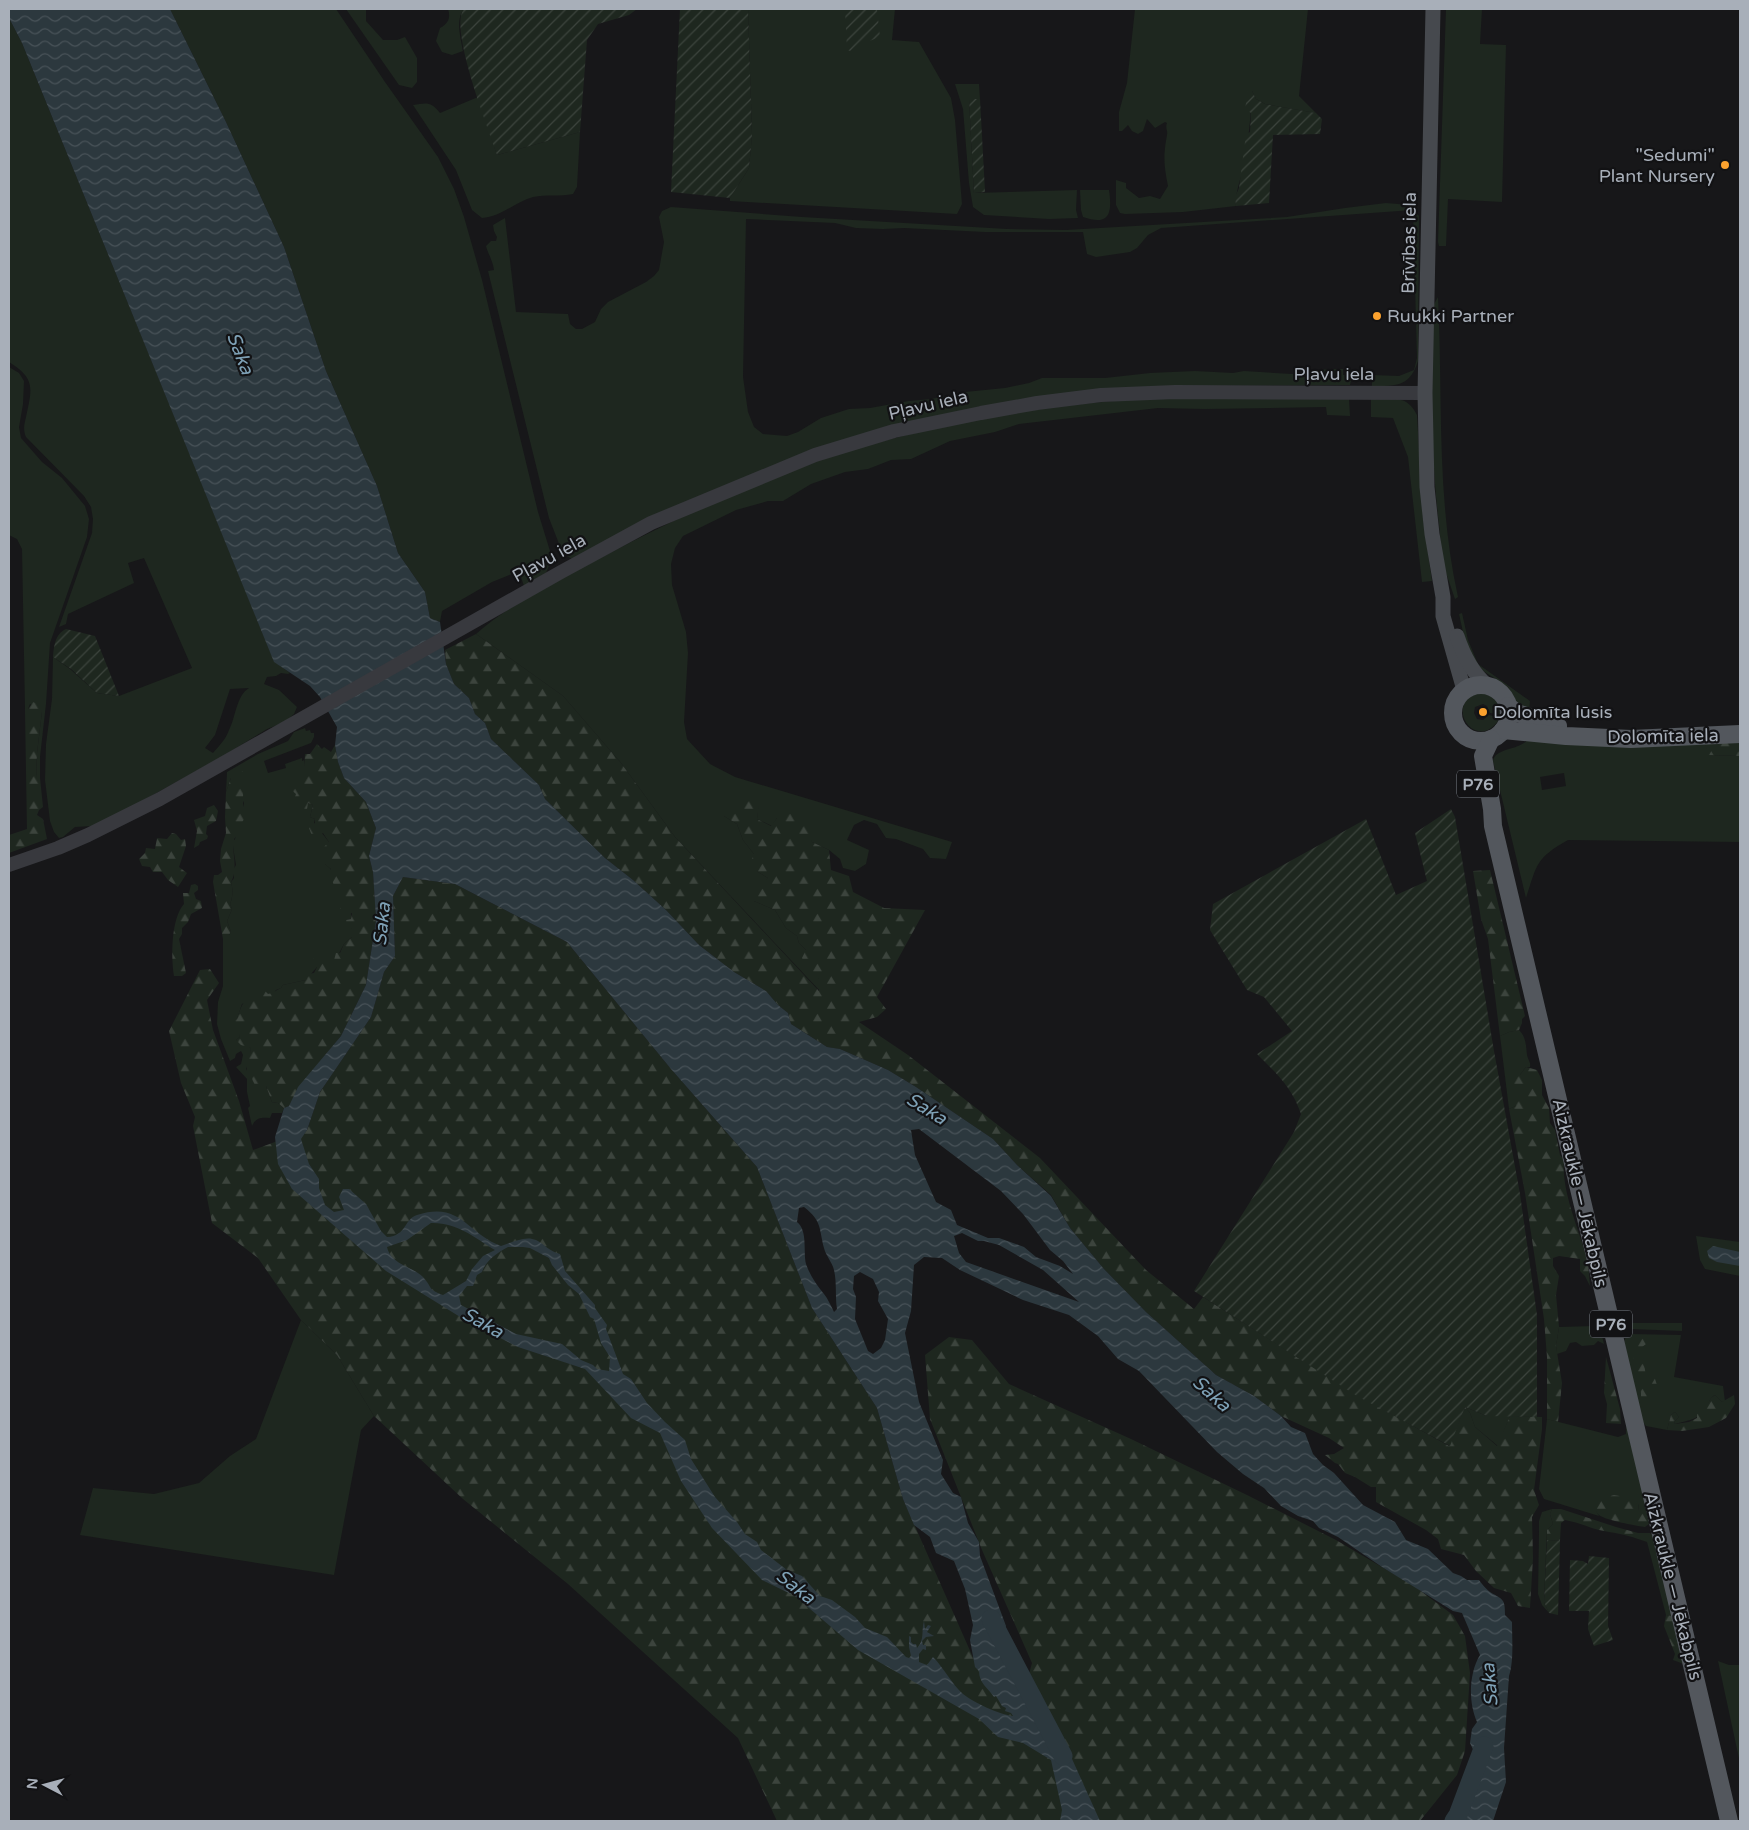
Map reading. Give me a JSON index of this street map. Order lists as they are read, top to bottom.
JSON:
{
  "streets": {
    "main road": [
      "Brīvības iela",
      "Dolomīta iela",
      "P76",
      "Aizkraukle — Jēkabpils"
    ],
    "street": ["Pļavu iela"]
  },
  "crossings": [
    ["Brīvības iela", "Pļavu iela"],
    ["Brīvības iela", "Dolomīta iela"],
    ["Brīvības iela", "P76"],
    ["Brīvības iela", "Aizkraukle — Jēkabpils"],
    ["Dolomīta iela", "P76"],
    ["Dolomīta iela", "Aizkraukle — Jēkabpils"],
    ["P76", "Aizkraukle — Jēkabpils"]
  ],
  "water": ["Saka"],
  "places": ["\"Sedumi\" Plant Nursery", "Ruukki Partner", "Dolomīta lūsis"],
  "north": "left"
}
